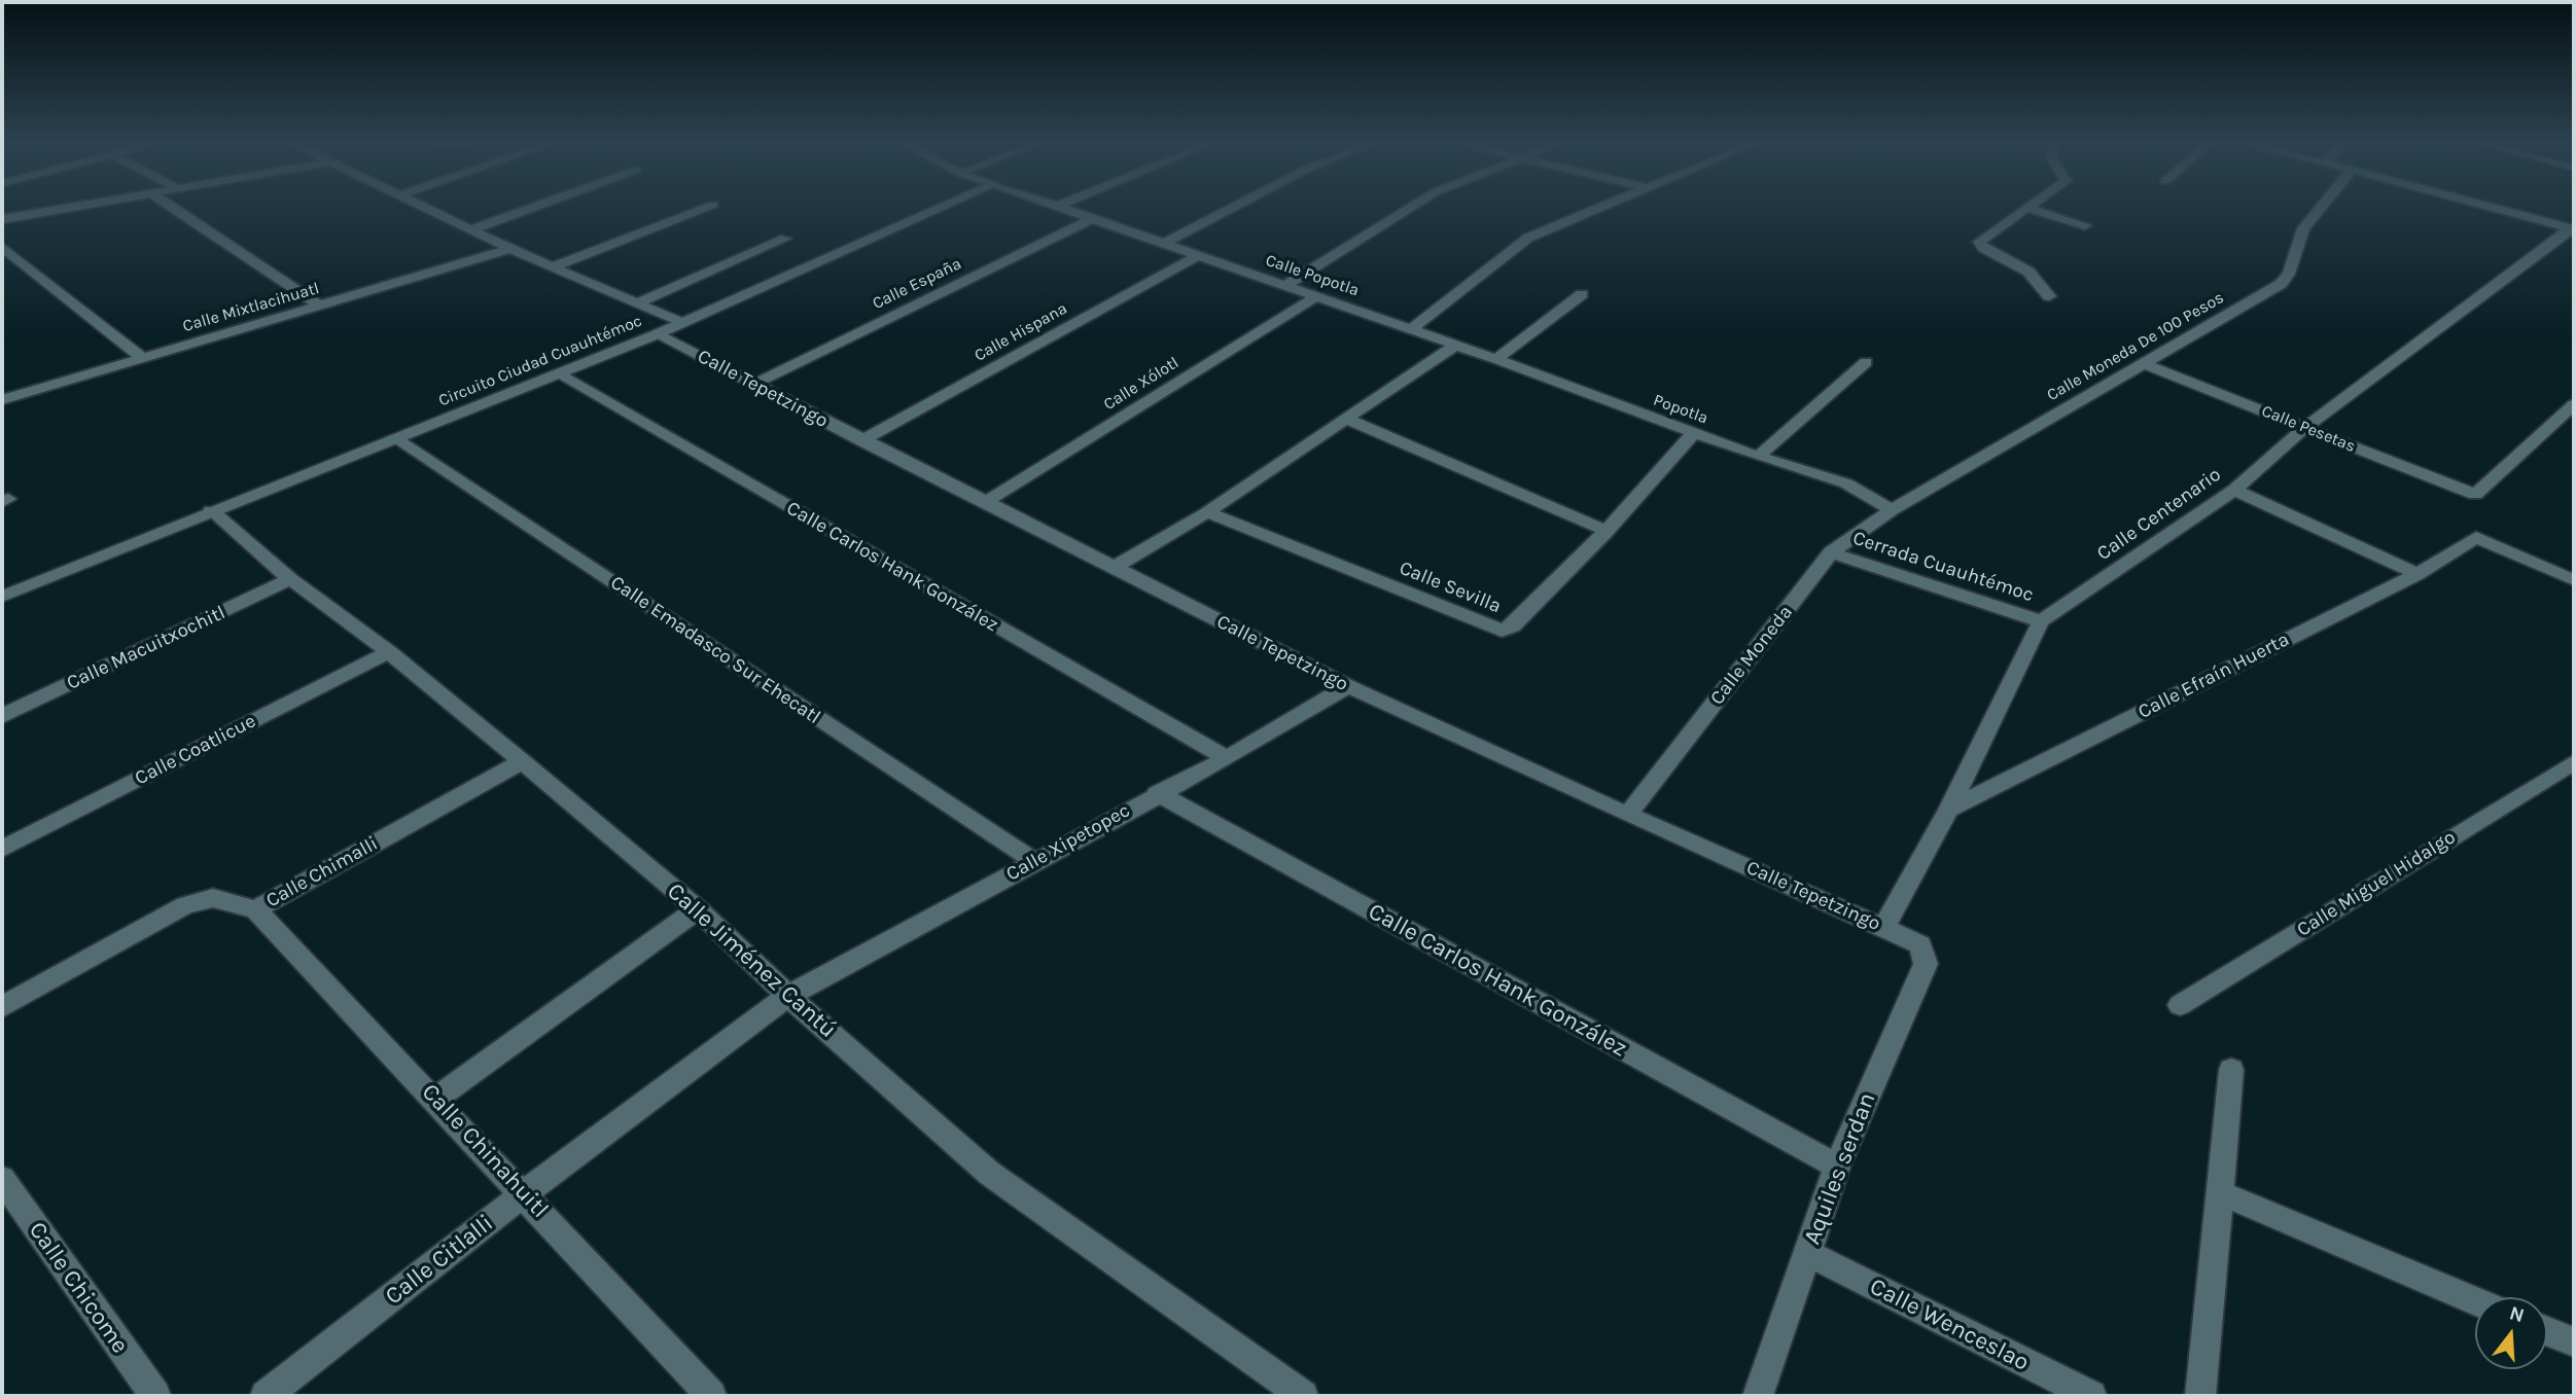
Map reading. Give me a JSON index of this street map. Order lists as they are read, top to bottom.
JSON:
{
  "streets": {
    "street": [
      "Calle Popotla",
      "Calle España",
      "Calle Mixtlacihuatl",
      "Calle Hispana",
      "Calle Moneda De 100 Pesos",
      "Circuito Ciudad Cuauhtémoc",
      "Calle Xólotl",
      "Calle Tepetzingo",
      "Popotla",
      "Calle Pesetas",
      "Calle Centenario",
      "Calle Carlos Hank González",
      "Cerrada Cuauhtémoc",
      "Calle Sevilla",
      "Calle Macuitxochitl",
      "Calle Emadasco Sur Ehecatl",
      "Calle Moneda",
      "Calle Efraín Huerta",
      "Calle Coatlicue",
      "Calle Xipetopec",
      "Calle Chimalli",
      "Calle Miguel Hidalgo",
      "Calle Jiménez Cantú",
      "Calle Chinahuitl",
      "Aquiles serdan",
      "Calle Citlalli",
      "Calle Chicome",
      "Calle Wenceslao"
    ]
  },
  "crossings": [
    ["Calle Popotla", "Calle España"],
    ["Calle Popotla", "Calle Hispana"],
    ["Calle Popotla", "Calle Xólotl"],
    ["Calle Popotla", "Popotla"],
    ["Calle España", "Calle Tepetzingo"],
    ["Calle Hispana", "Calle Tepetzingo"],
    ["Calle Moneda De 100 Pesos", "Popotla"],
    ["Calle Moneda De 100 Pesos", "Calle Pesetas"],
    ["Calle Moneda De 100 Pesos", "Calle Moneda"],
    ["Circuito Ciudad Cuauhtémoc", "Calle Tepetzingo"],
    ["Circuito Ciudad Cuauhtémoc", "Calle Carlos Hank González"],
    ["Circuito Ciudad Cuauhtémoc", "Calle Emadasco Sur Ehecatl"],
    ["Circuito Ciudad Cuauhtémoc", "Calle Jiménez Cantú"],
    ["Calle Xólotl", "Calle Tepetzingo"],
    ["Calle Tepetzingo", "Calle Centenario"],
    ["Calle Tepetzingo", "Calle Moneda"],
    ["Calle Tepetzingo", "Calle Xipetopec"],
    ["Calle Tepetzingo", "Aquiles serdan"],
    ["Popotla", "Calle Sevilla"],
    ["Popotla", "Calle Moneda"],
    ["Calle Pesetas", "Calle Centenario"],
    ["Calle Centenario", "Cerrada Cuauhtémoc"],
    ["Calle Centenario", "Calle Efraín Huerta"],
    ["Calle Carlos Hank González", "Calle Xipetopec"],
    ["Calle Carlos Hank González", "Aquiles serdan"],
    ["Cerrada Cuauhtémoc", "Calle Moneda"],
    ["Calle Macuitxochitl", "Calle Jiménez Cantú"],
    ["Calle Emadasco Sur Ehecatl", "Calle Xipetopec"],
    ["Calle Coatlicue", "Calle Jiménez Cantú"],
    ["Calle Xipetopec", "Calle Jiménez Cantú"],
    ["Calle Xipetopec", "Calle Citlalli"],
    ["Calle Chimalli", "Calle Jiménez Cantú"],
    ["Calle Chimalli", "Calle Chinahuitl"],
    ["Calle Jiménez Cantú", "Calle Citlalli"],
    ["Calle Chinahuitl", "Calle Citlalli"],
    ["Aquiles serdan", "Calle Wenceslao"]
  ],
  "north": "top"
}
